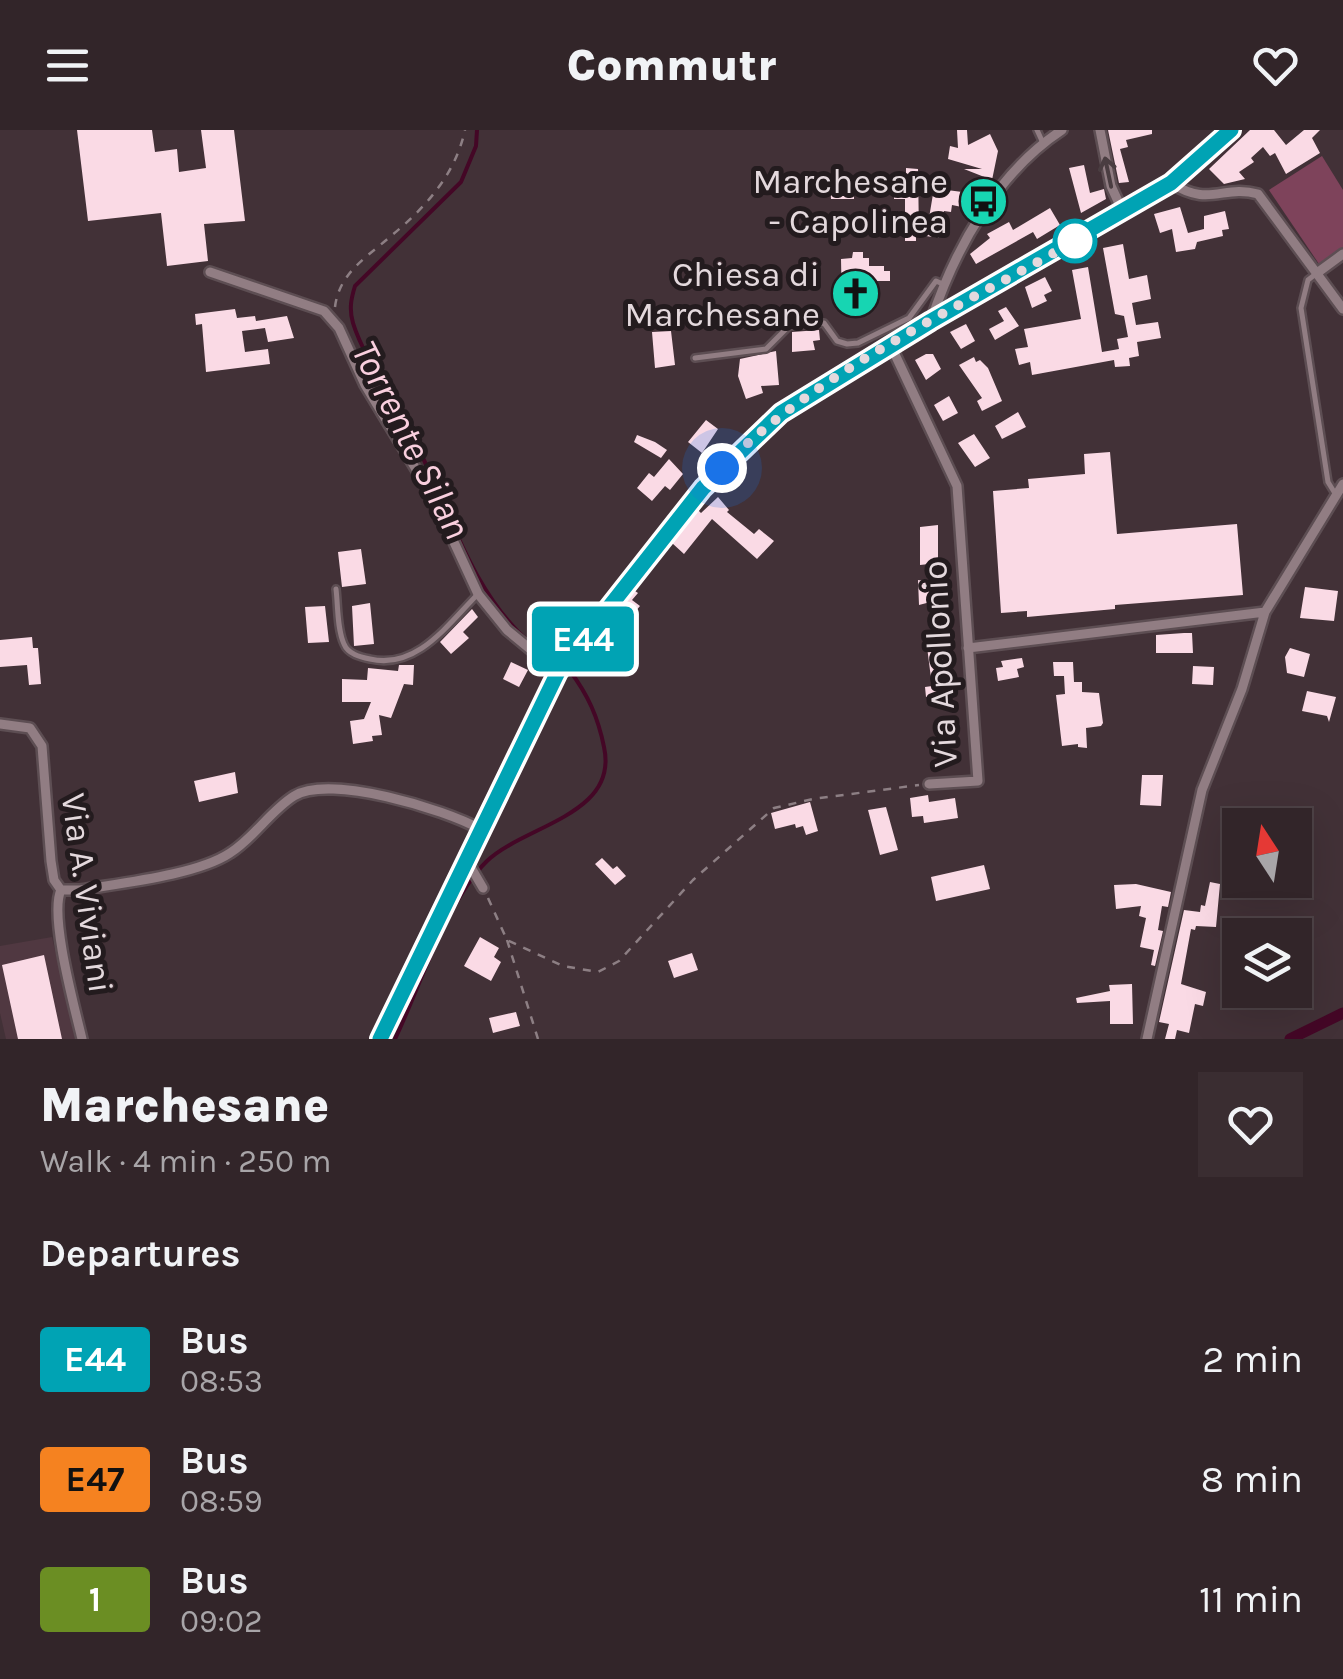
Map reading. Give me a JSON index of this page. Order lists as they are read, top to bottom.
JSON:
{
  "streets": {
    "street": ["Via Apollonio", "Via A. Viviani"]
  },
  "water": ["Torrente Silan"],
  "places": {
    "bus stop": ["Marchesane - Capolinea"],
    "church": ["Chiesa di Marchesane"]
  },
  "lines": ["bus line E44"],
  "north": "top",
  "page": {
    "header": "Commutr",
    "on_map": "E44",
    "heading": [
      ["Marchesane", "Walk · 4 min · 250 m"],
      "Departures"
    ],
    "list": [
      {
        "mark": "E44",
        "name": "Bus",
        "note": "08:53",
        "value": "2 min"
      },
      {
        "mark": "E47",
        "name": "Bus",
        "note": "08:59",
        "value": "8 min"
      },
      {
        "mark": "1",
        "name": "Bus",
        "note": "09:02",
        "value": "11 min"
      }
    ]
  }
}
